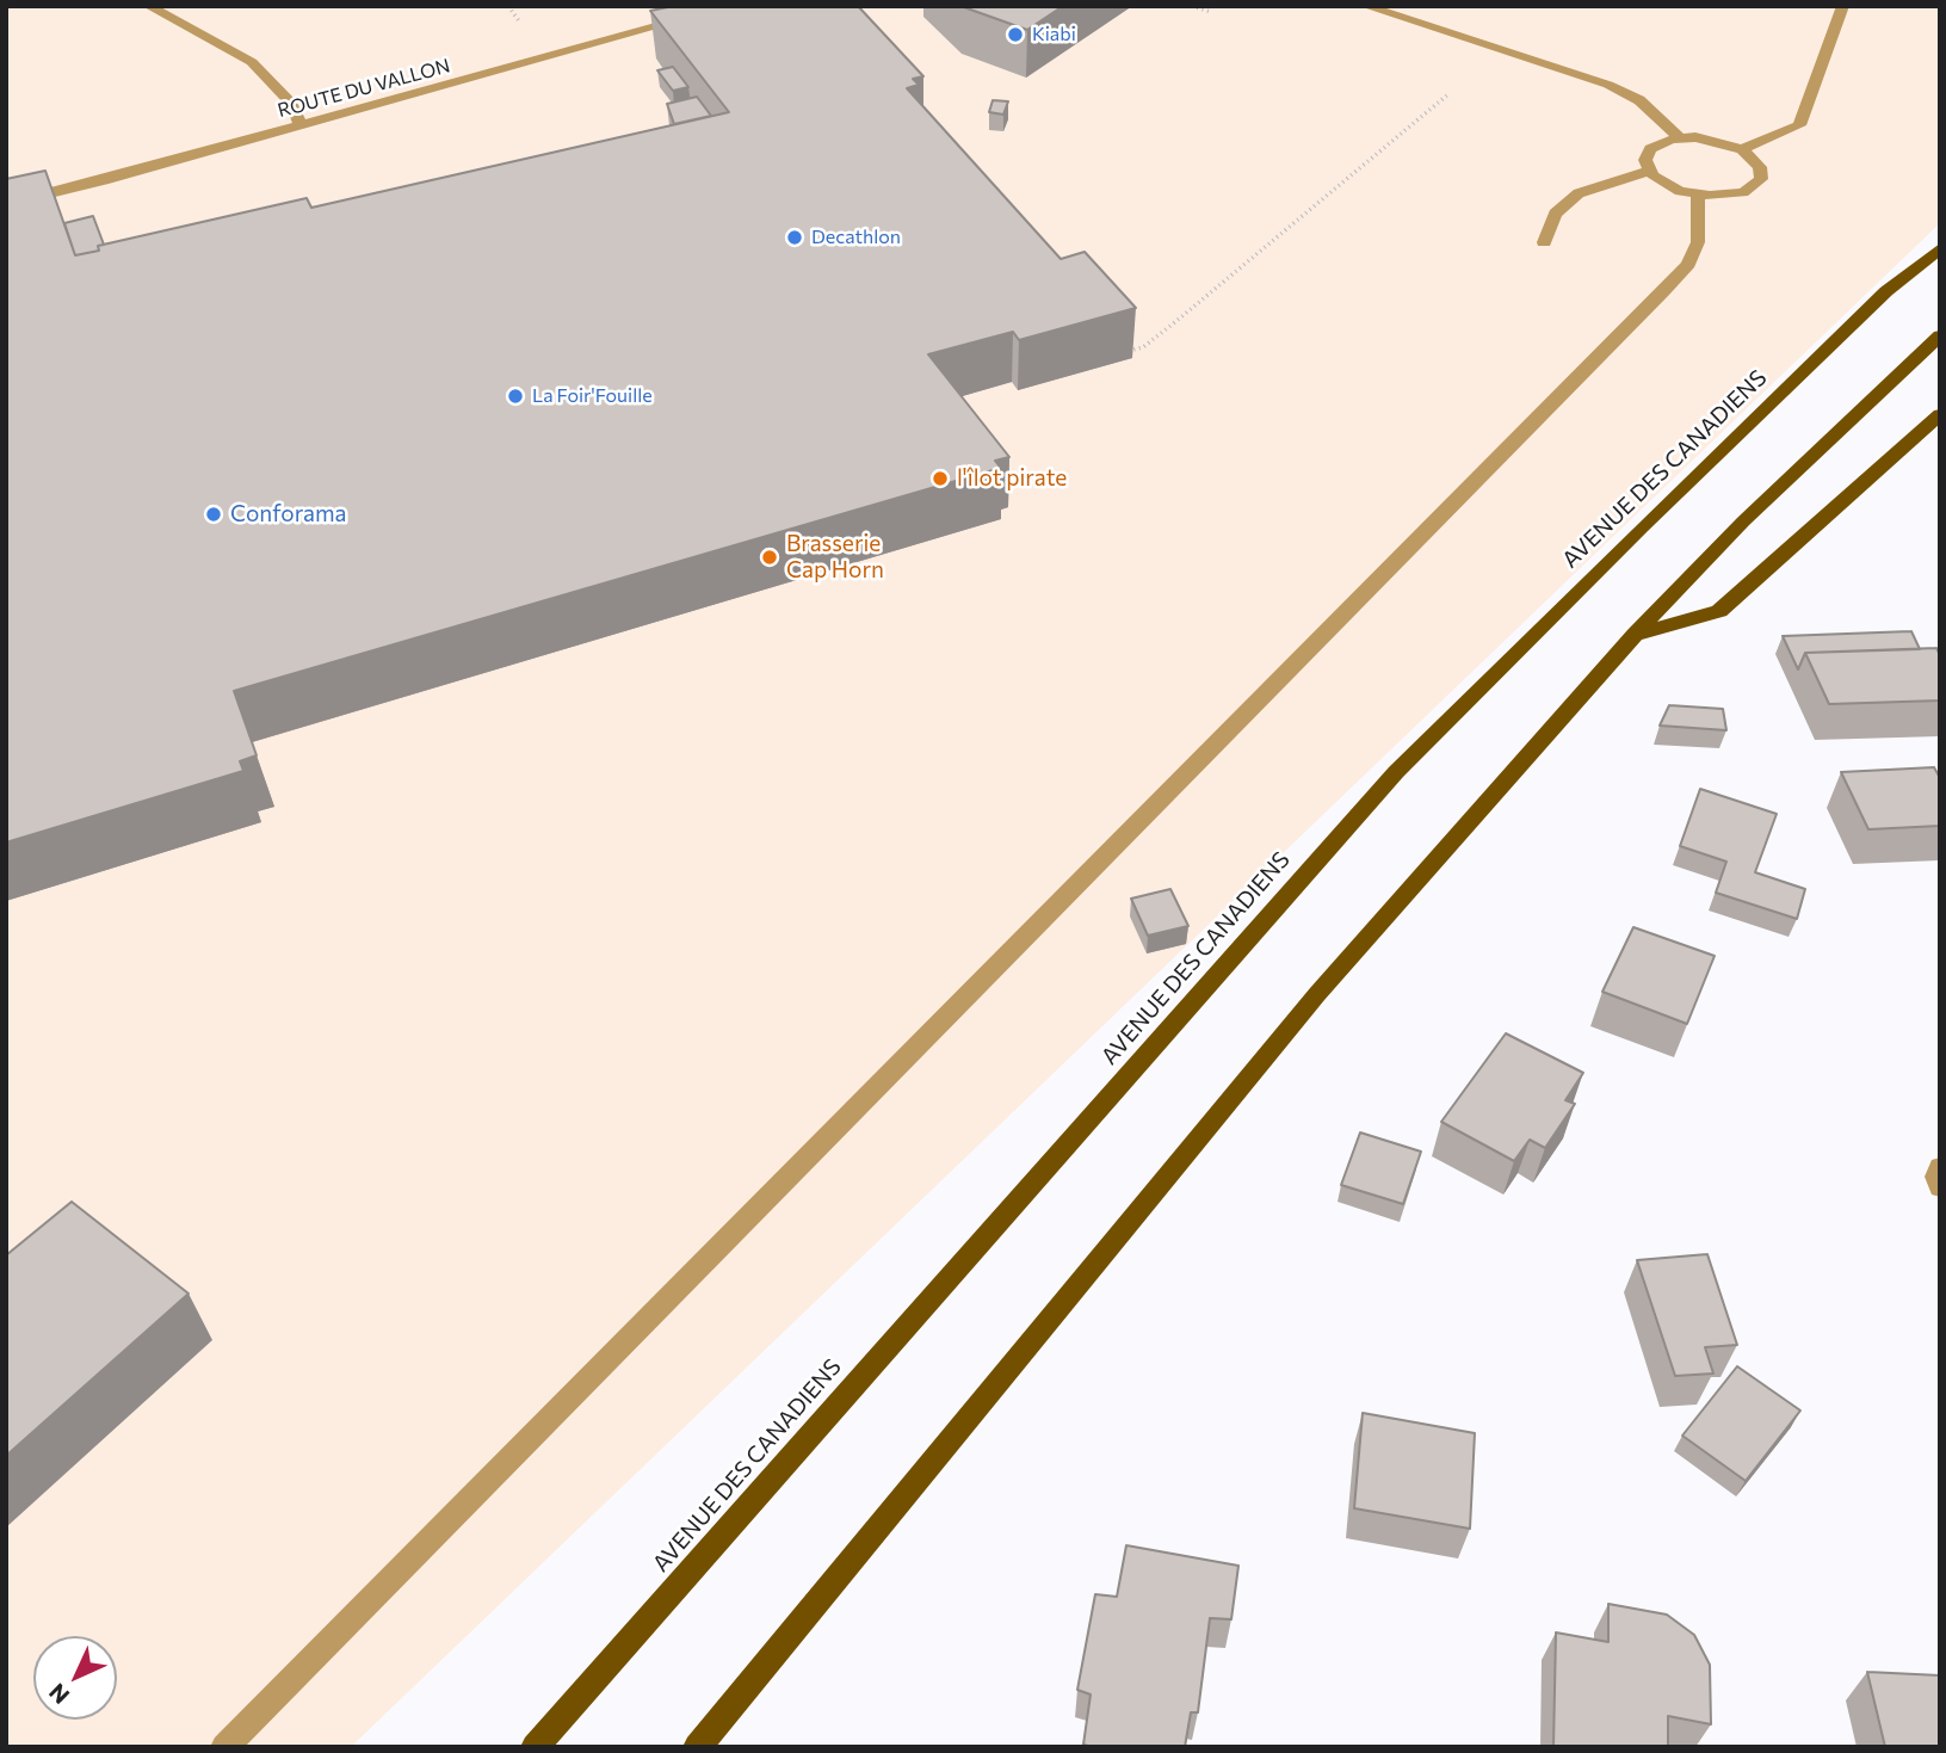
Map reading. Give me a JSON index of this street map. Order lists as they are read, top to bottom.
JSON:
{
  "streets": {
    "main road": ["AVENUE DES CANADIENS"],
    "street": ["ROUTE DU VALLON"]
  },
  "places": [
    "Kiabi",
    "Decathlon",
    "La Foir'Fouille",
    "l'îlot pirate",
    "Conforama",
    "Brasserie Cap Horn"
  ],
  "north": "bottom left"
}
